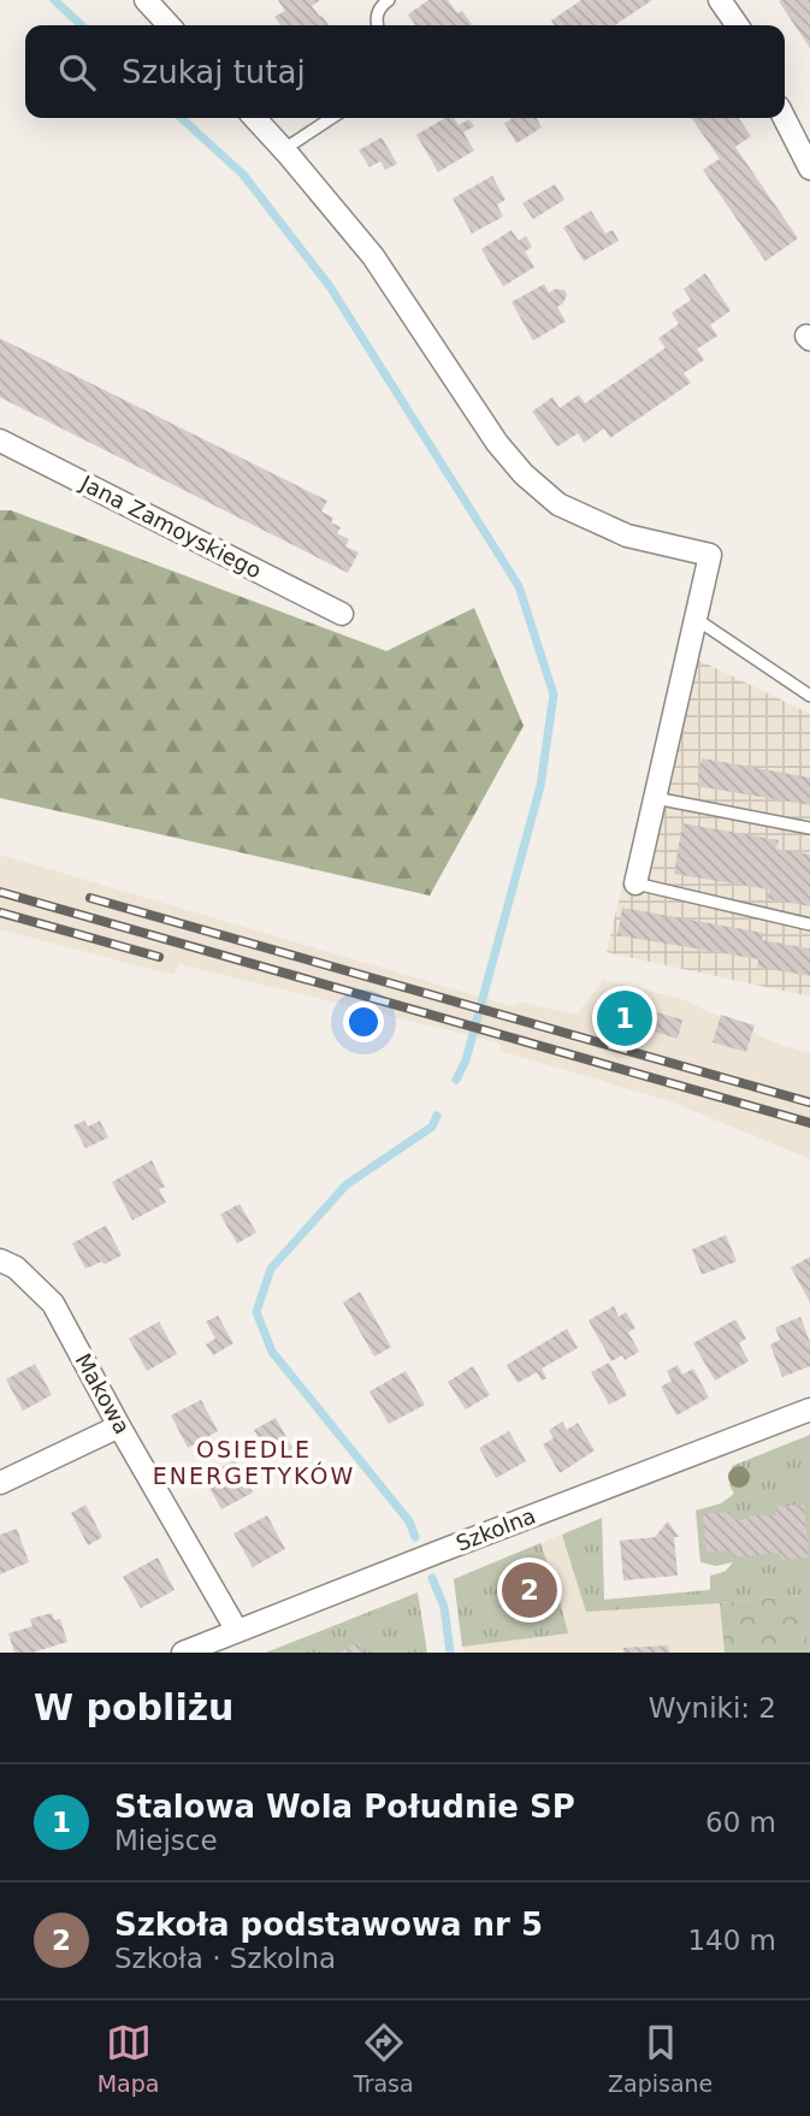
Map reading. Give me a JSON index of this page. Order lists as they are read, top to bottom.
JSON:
{
  "streets": {
    "street": ["Jana Zamoyskiego", "Makowa", "Szkolna"]
  },
  "crossings": [
    ["Makowa", "Szkolna"]
  ],
  "districts": ["OSIEDLE ENERGETYKÓW"],
  "page": {
    "search": "Szukaj tutaj",
    "pins": ["1", "2"],
    "heading": ["W pobliżu", "Wyniki: 2"],
    "list": [
      {
        "mark": "1",
        "name": "Stalowa Wola Południe SP",
        "note": "Miejsce",
        "value": "60 m"
      },
      {
        "mark": "2",
        "name": "Szkoła podstawowa nr 5",
        "note": "Szkoła · Szkolna",
        "value": "140 m"
      }
    ],
    "nav": ["Mapa", "Trasa", "Zapisane"]
  }
}
